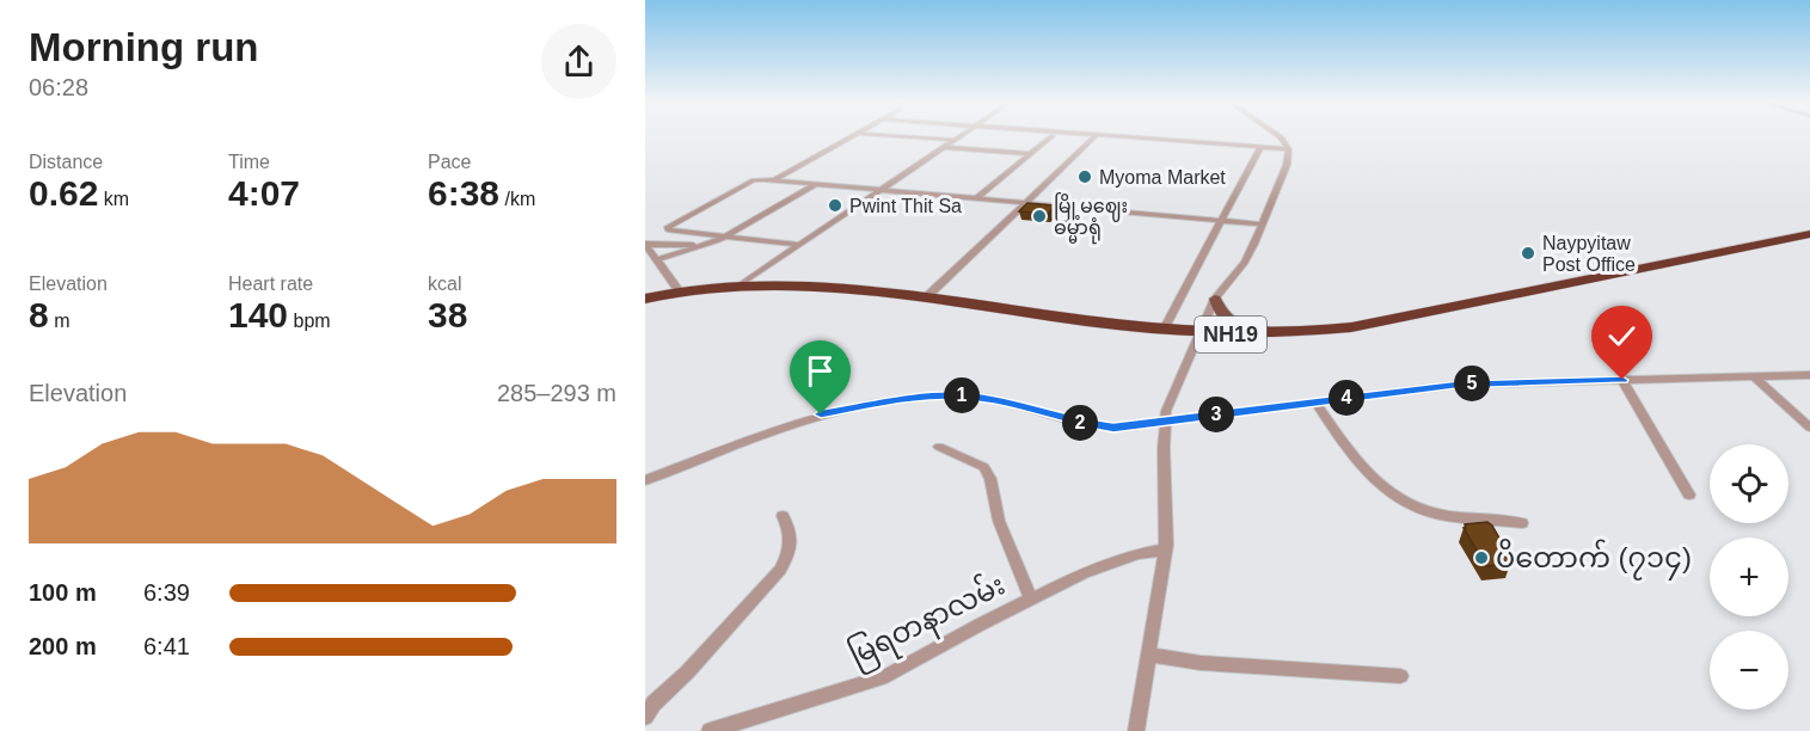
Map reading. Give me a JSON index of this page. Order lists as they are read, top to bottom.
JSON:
{
  "streets": {
    "highway": ["NH19"],
    "street": ["မြရတနာလမ်း"]
  },
  "places": [
    "Myoma Market",
    "Pwint Thit Sa",
    "မြို့မဈေး ဓမ္မာရုံ",
    "Naypyitaw Post Office",
    "ပိတောက် (၇၁၄)"
  ],
  "page": {
    "heading": ["Morning run", "06:28"],
    "stats": [
      ["Distance", "0.62 km"],
      ["Time", "4:07"],
      ["Pace", "6:38 /km"],
      ["Elevation", "8 m"],
      ["Heart rate", "140 bpm"],
      ["kcal", "38"]
    ],
    "chart": ["Elevation", "285–293 m"],
    "pins": [
      "5",
      "1",
      "4",
      "3",
      "2"
    ],
    "map_buttons": ["+", "−"],
    "list": [
      {
        "name": "100 m",
        "note": "6:39"
      },
      {
        "name": "200 m",
        "note": "6:41"
      }
    ]
  }
}
